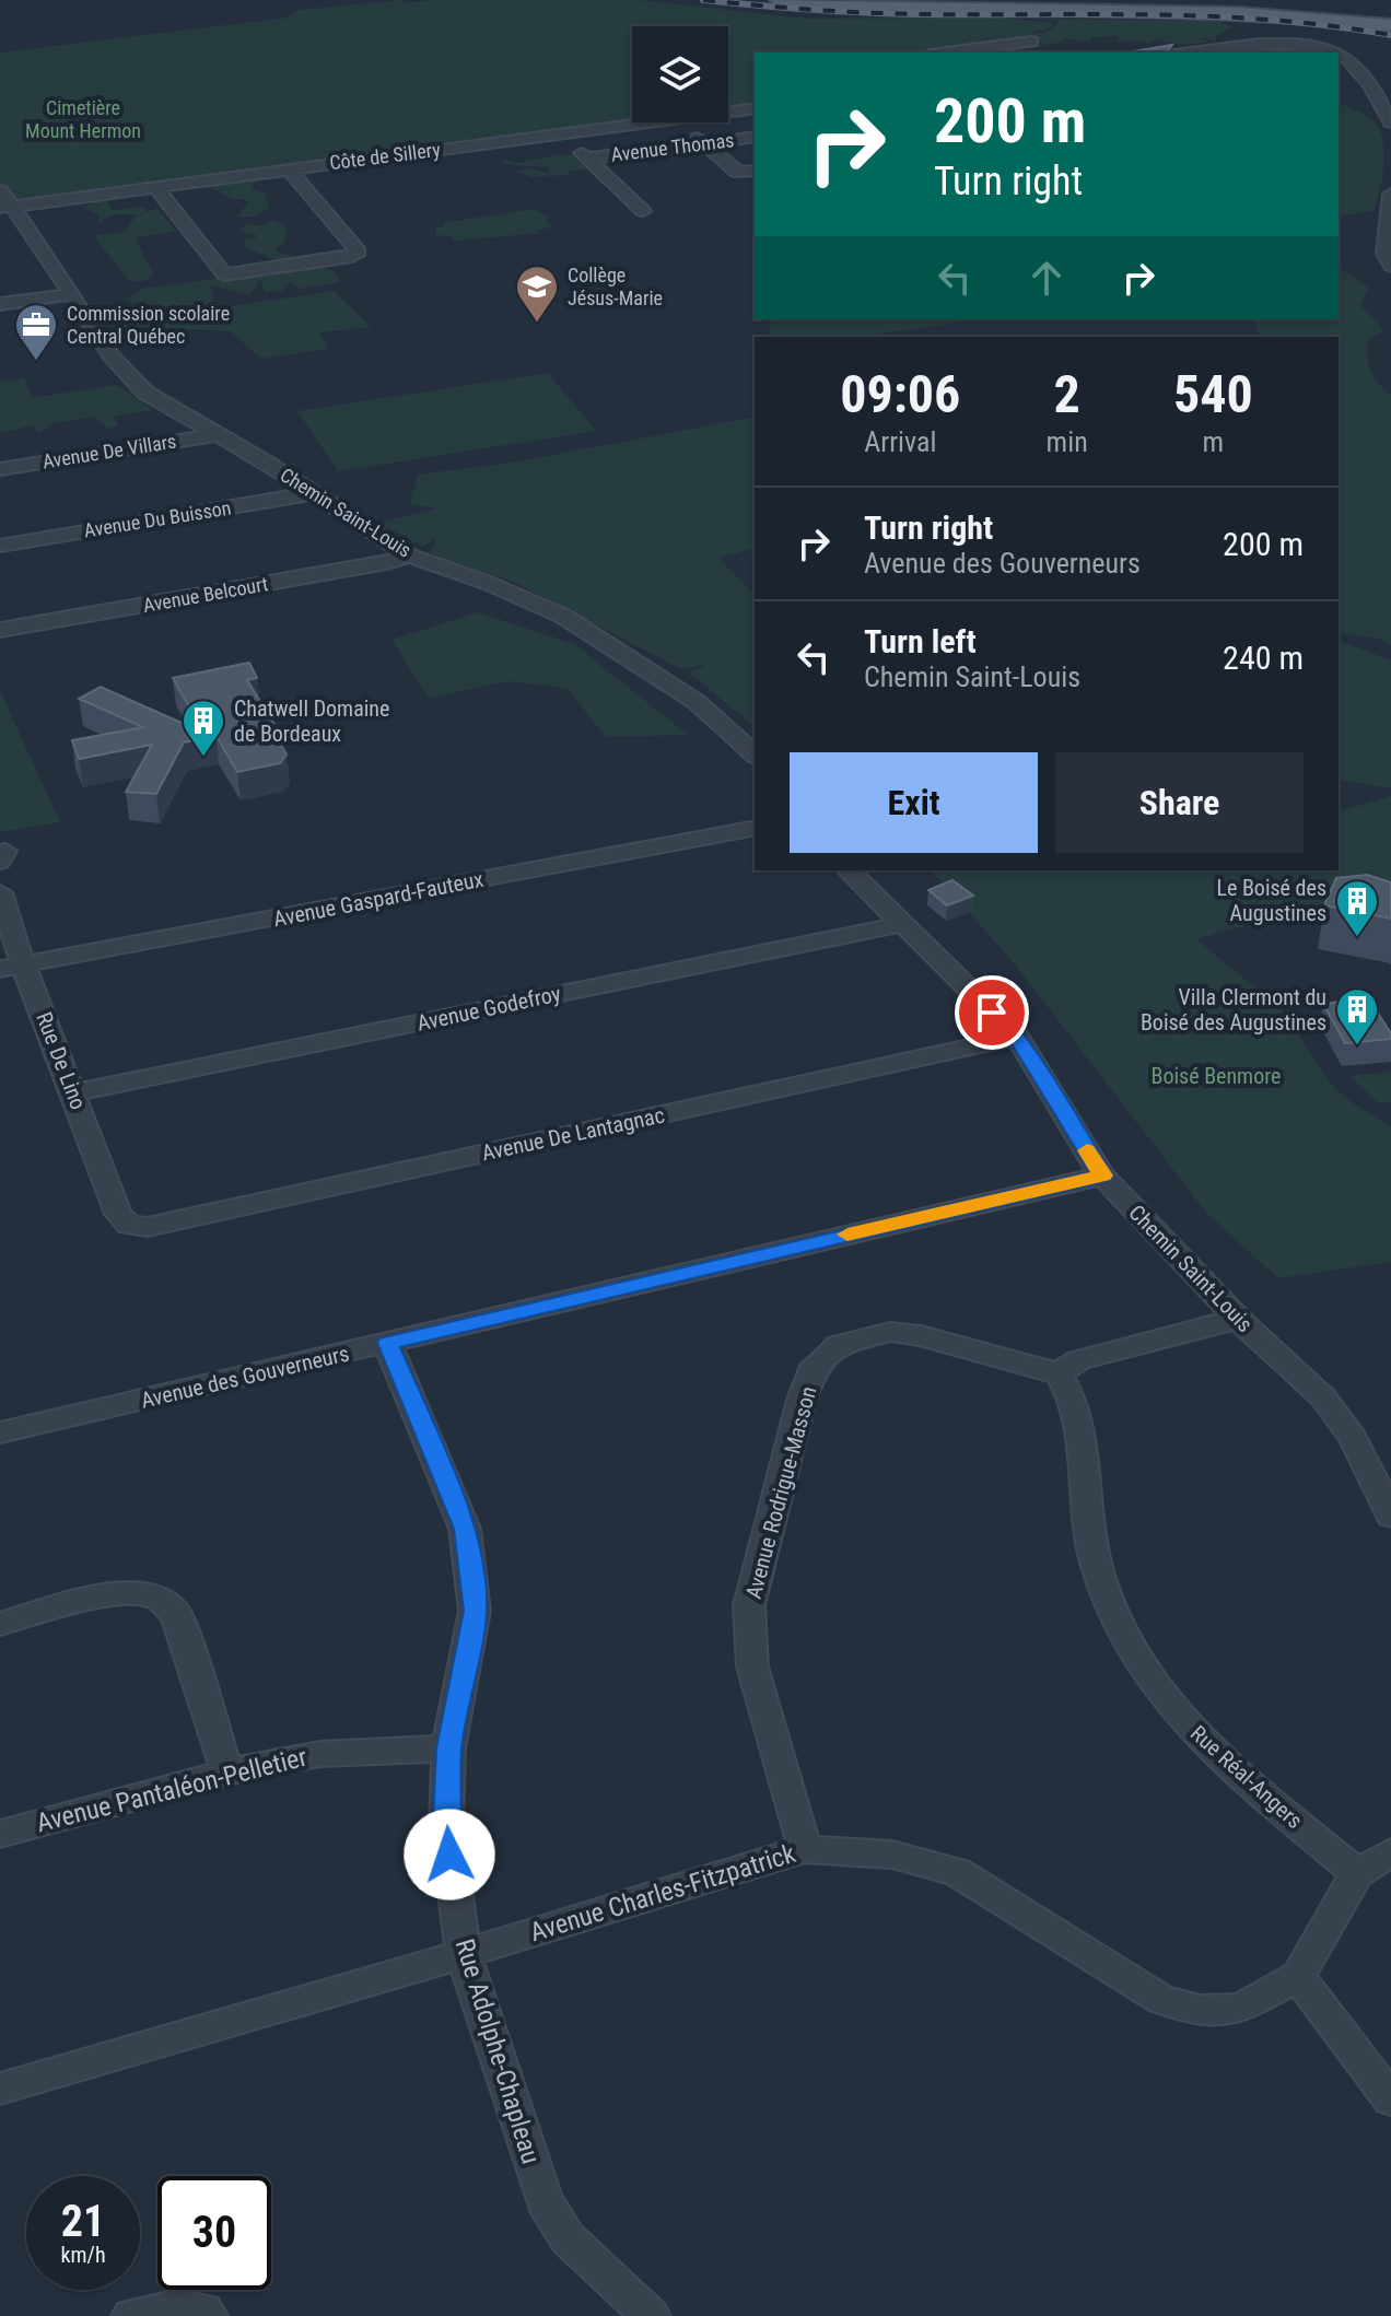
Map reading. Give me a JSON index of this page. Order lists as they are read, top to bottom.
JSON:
{
  "streets": {
    "street": [
      "Avenue Thomas",
      "Côte de Sillery",
      "Avenue De Villars",
      "Chemin Saint-Louis",
      "Avenue Du Buisson",
      "Avenue Belcourt",
      "Avenue Gaspard-Fauteux",
      "Avenue Godefroy",
      "Rue De Lino",
      "Avenue De Lantagnac",
      "Avenue des Gouverneurs",
      "Avenue Rodrigue-Masson",
      "Rue Réal-Angers",
      "Avenue Pantaléon-Pelletier",
      "Avenue Charles-Fitzpatrick",
      "Rue Adolphe-Chapleau"
    ]
  },
  "crossings": [
    ["Côte de Sillery", "Chemin Saint-Louis"],
    ["Avenue De Villars", "Chemin Saint-Louis"],
    ["Chemin Saint-Louis", "Avenue Du Buisson"],
    ["Chemin Saint-Louis", "Avenue Belcourt"],
    ["Chemin Saint-Louis", "Avenue Godefroy"],
    ["Chemin Saint-Louis", "Avenue De Lantagnac"],
    ["Chemin Saint-Louis", "Avenue des Gouverneurs"],
    ["Avenue Gaspard-Fauteux", "Rue De Lino"],
    ["Avenue Godefroy", "Rue De Lino"],
    ["Rue De Lino", "Avenue De Lantagnac"],
    ["Avenue des Gouverneurs", "Rue Adolphe-Chapleau"],
    ["Avenue Rodrigue-Masson", "Rue Réal-Angers"],
    ["Avenue Rodrigue-Masson", "Avenue Charles-Fitzpatrick"],
    ["Avenue Pantaléon-Pelletier", "Rue Adolphe-Chapleau"],
    ["Avenue Charles-Fitzpatrick", "Rue Adolphe-Chapleau"]
  ],
  "parks": ["Cimetière Mount Hermon", "Boisé Benmore"],
  "places": {
    "school or university": ["Collège Jésus-Marie"],
    "office": ["Commission scolaire Central Québec"],
    "building": ["Chatwell Domaine de Bordeaux", "Le Boisé des Augustines", "Villa Clermont du Boisé des Augustines"]
  },
  "page": {
    "turn": ["200 m", "Turn right"],
    "eta": [
      "09:06",
      "Arrival",
      "2",
      "min",
      "540",
      "m"
    ],
    "list": [
      {
        "name": "Turn right",
        "note": "Avenue des Gouverneurs",
        "value": "200 m"
      },
      {
        "name": "Turn left",
        "note": "Chemin Saint-Louis",
        "value": "240 m"
      }
    ],
    "buttons": ["Exit", "Share"],
    "speed": "21 km/h",
    "limit": "30"
  }
}
